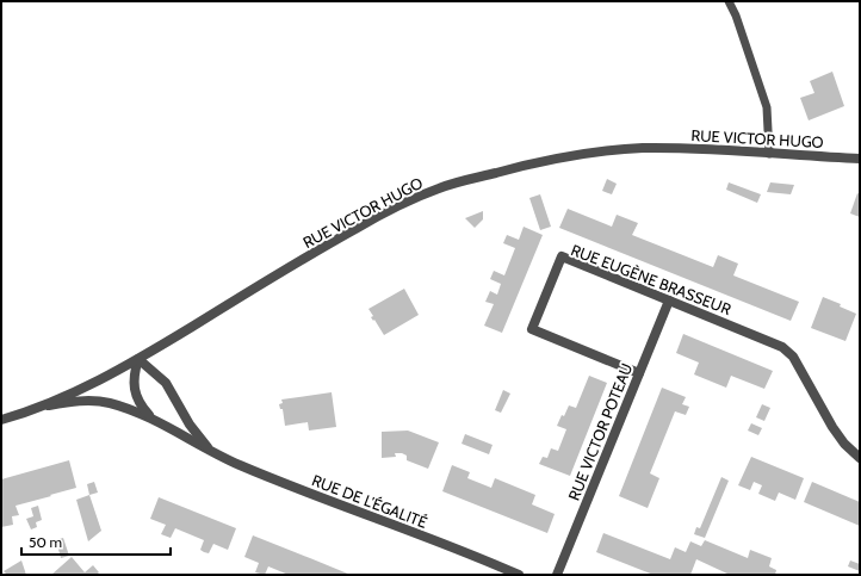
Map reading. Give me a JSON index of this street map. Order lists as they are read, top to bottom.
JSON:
{
  "streets": {
    "street": [
      "RUE VICTOR HUGO",
      "RUE EUGÈNE BRASSEUR",
      "RUE VICTOR POTEAU",
      "RUE DE L'ÉGALITÉ"
    ]
  },
  "crossings": [
    ["RUE VICTOR HUGO", "RUE DE L'ÉGALITÉ"],
    ["RUE EUGÈNE BRASSEUR", "RUE VICTOR POTEAU"]
  ],
  "scale_bar": "50 m"
}
